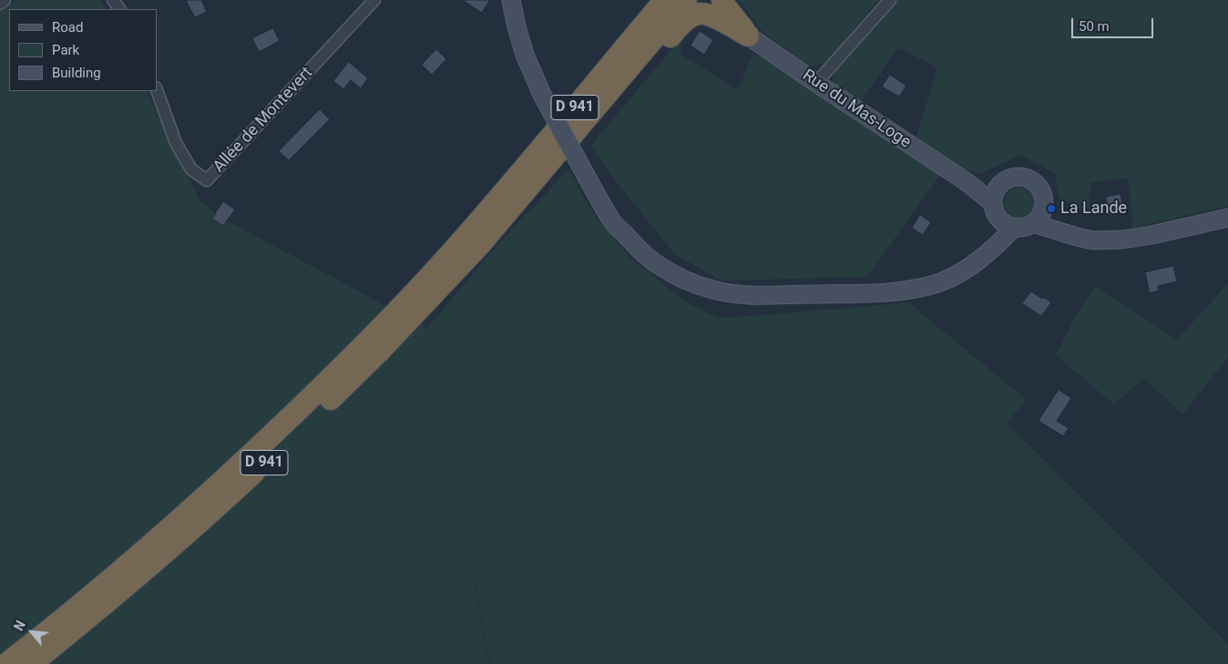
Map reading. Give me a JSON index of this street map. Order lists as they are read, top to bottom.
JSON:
{
  "streets": {
    "highway": ["D 941"],
    "main road": ["Rue du Mas-Loge"],
    "street": ["Allée de Montevert"]
  },
  "places": ["La Lande"],
  "legend": ["Road", "Park", "Building"],
  "scale_bar": "50 m",
  "north": "top left"
}
